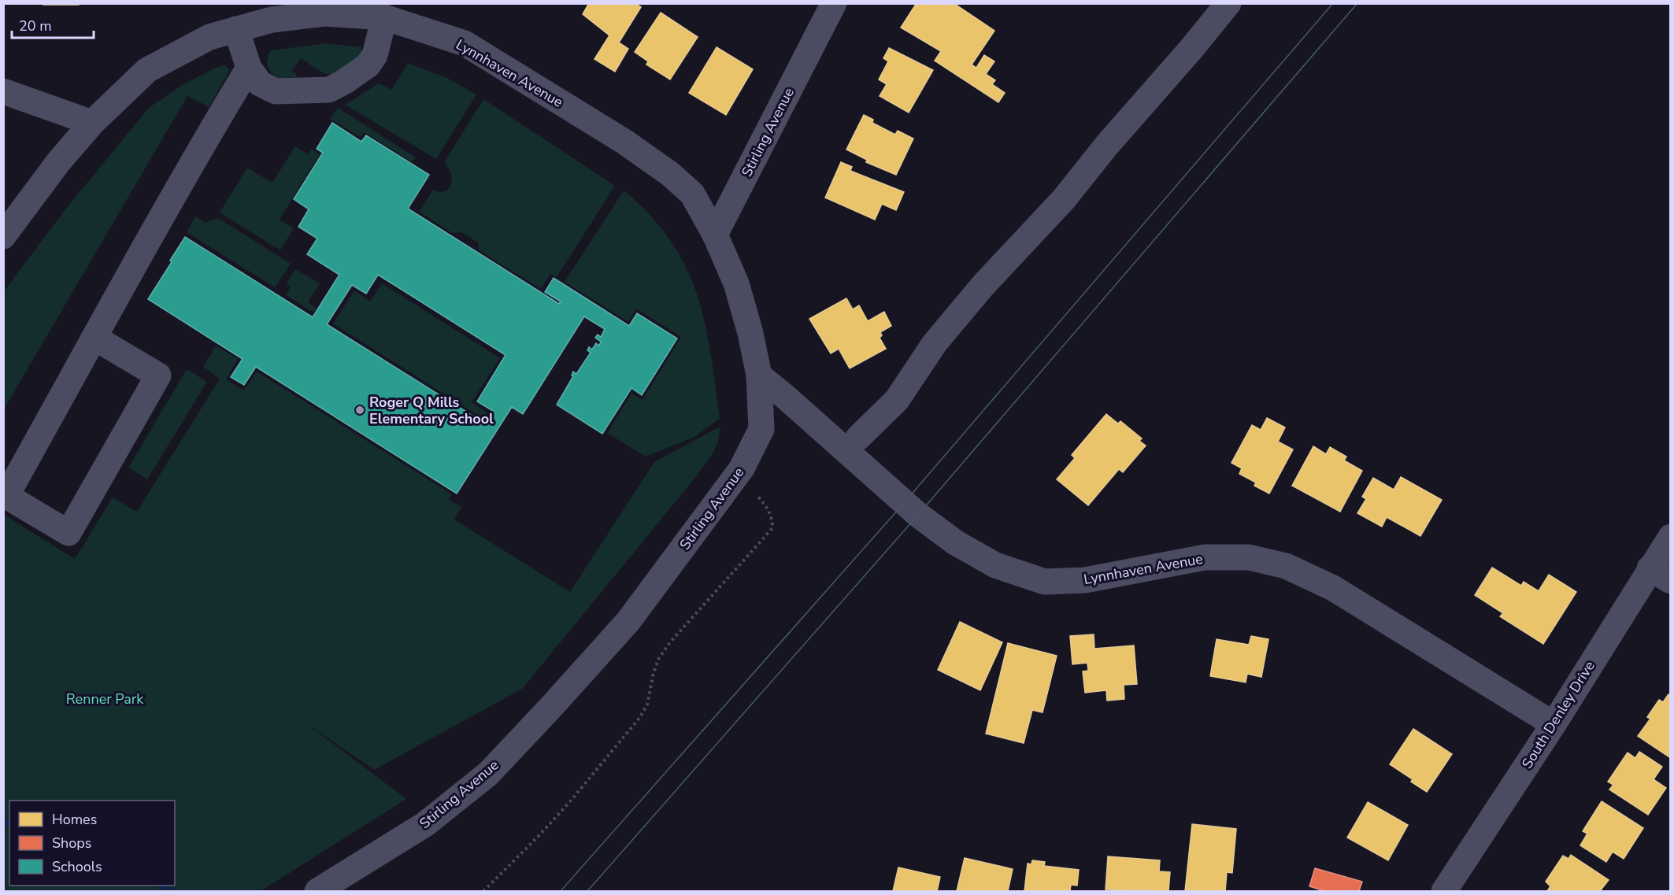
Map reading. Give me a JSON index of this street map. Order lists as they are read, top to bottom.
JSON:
{
  "streets": {
    "street": ["Lynnhaven Avenue", "Stirling Avenue", "South Denley Drive"]
  },
  "crossings": [
    ["Lynnhaven Avenue", "Stirling Avenue"],
    ["Lynnhaven Avenue", "South Denley Drive"]
  ],
  "parks": ["Renner Park"],
  "places": ["Roger Q Mills Elementary School"],
  "legend": ["Homes", "Shops", "Schools"],
  "scale_bar": "20 m"
}
